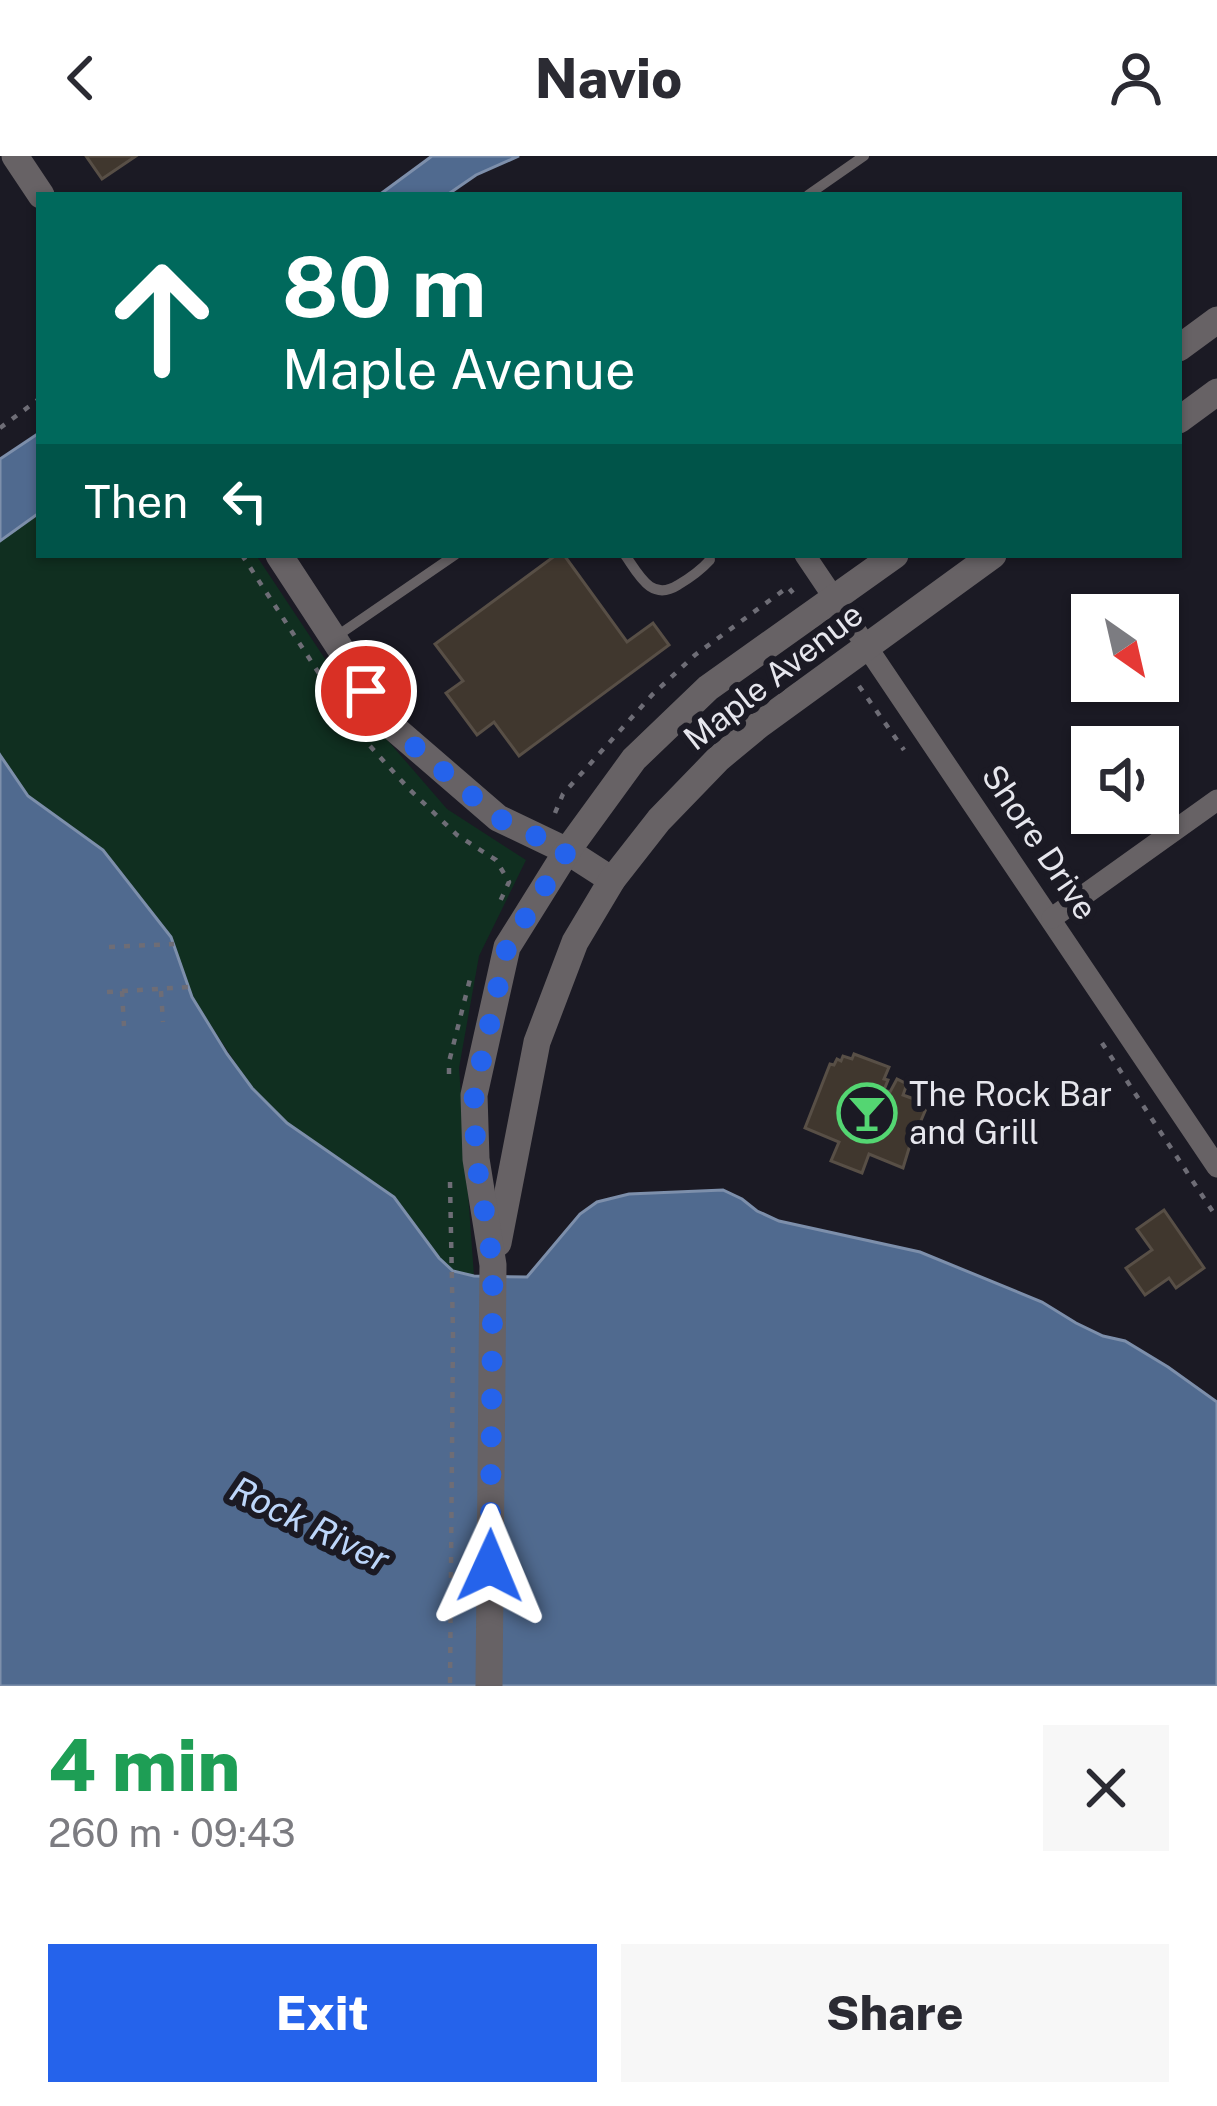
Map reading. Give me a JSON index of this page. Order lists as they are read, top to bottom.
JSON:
{
  "streets": {
    "street": ["Maple Avenue", "Shore Drive"]
  },
  "crossings": [
    ["Maple Avenue", "Shore Drive"]
  ],
  "water": ["Rock River"],
  "places": {
    "bar": ["The Rock Bar and Grill"]
  },
  "north": "bottom right",
  "page": {
    "header": "Navio",
    "turn": ["80 m", "Maple Avenue"],
    "then": "Then",
    "heading": ["4 min", "260 m · 09:43"],
    "buttons": ["Exit", "Share"]
  }
}
